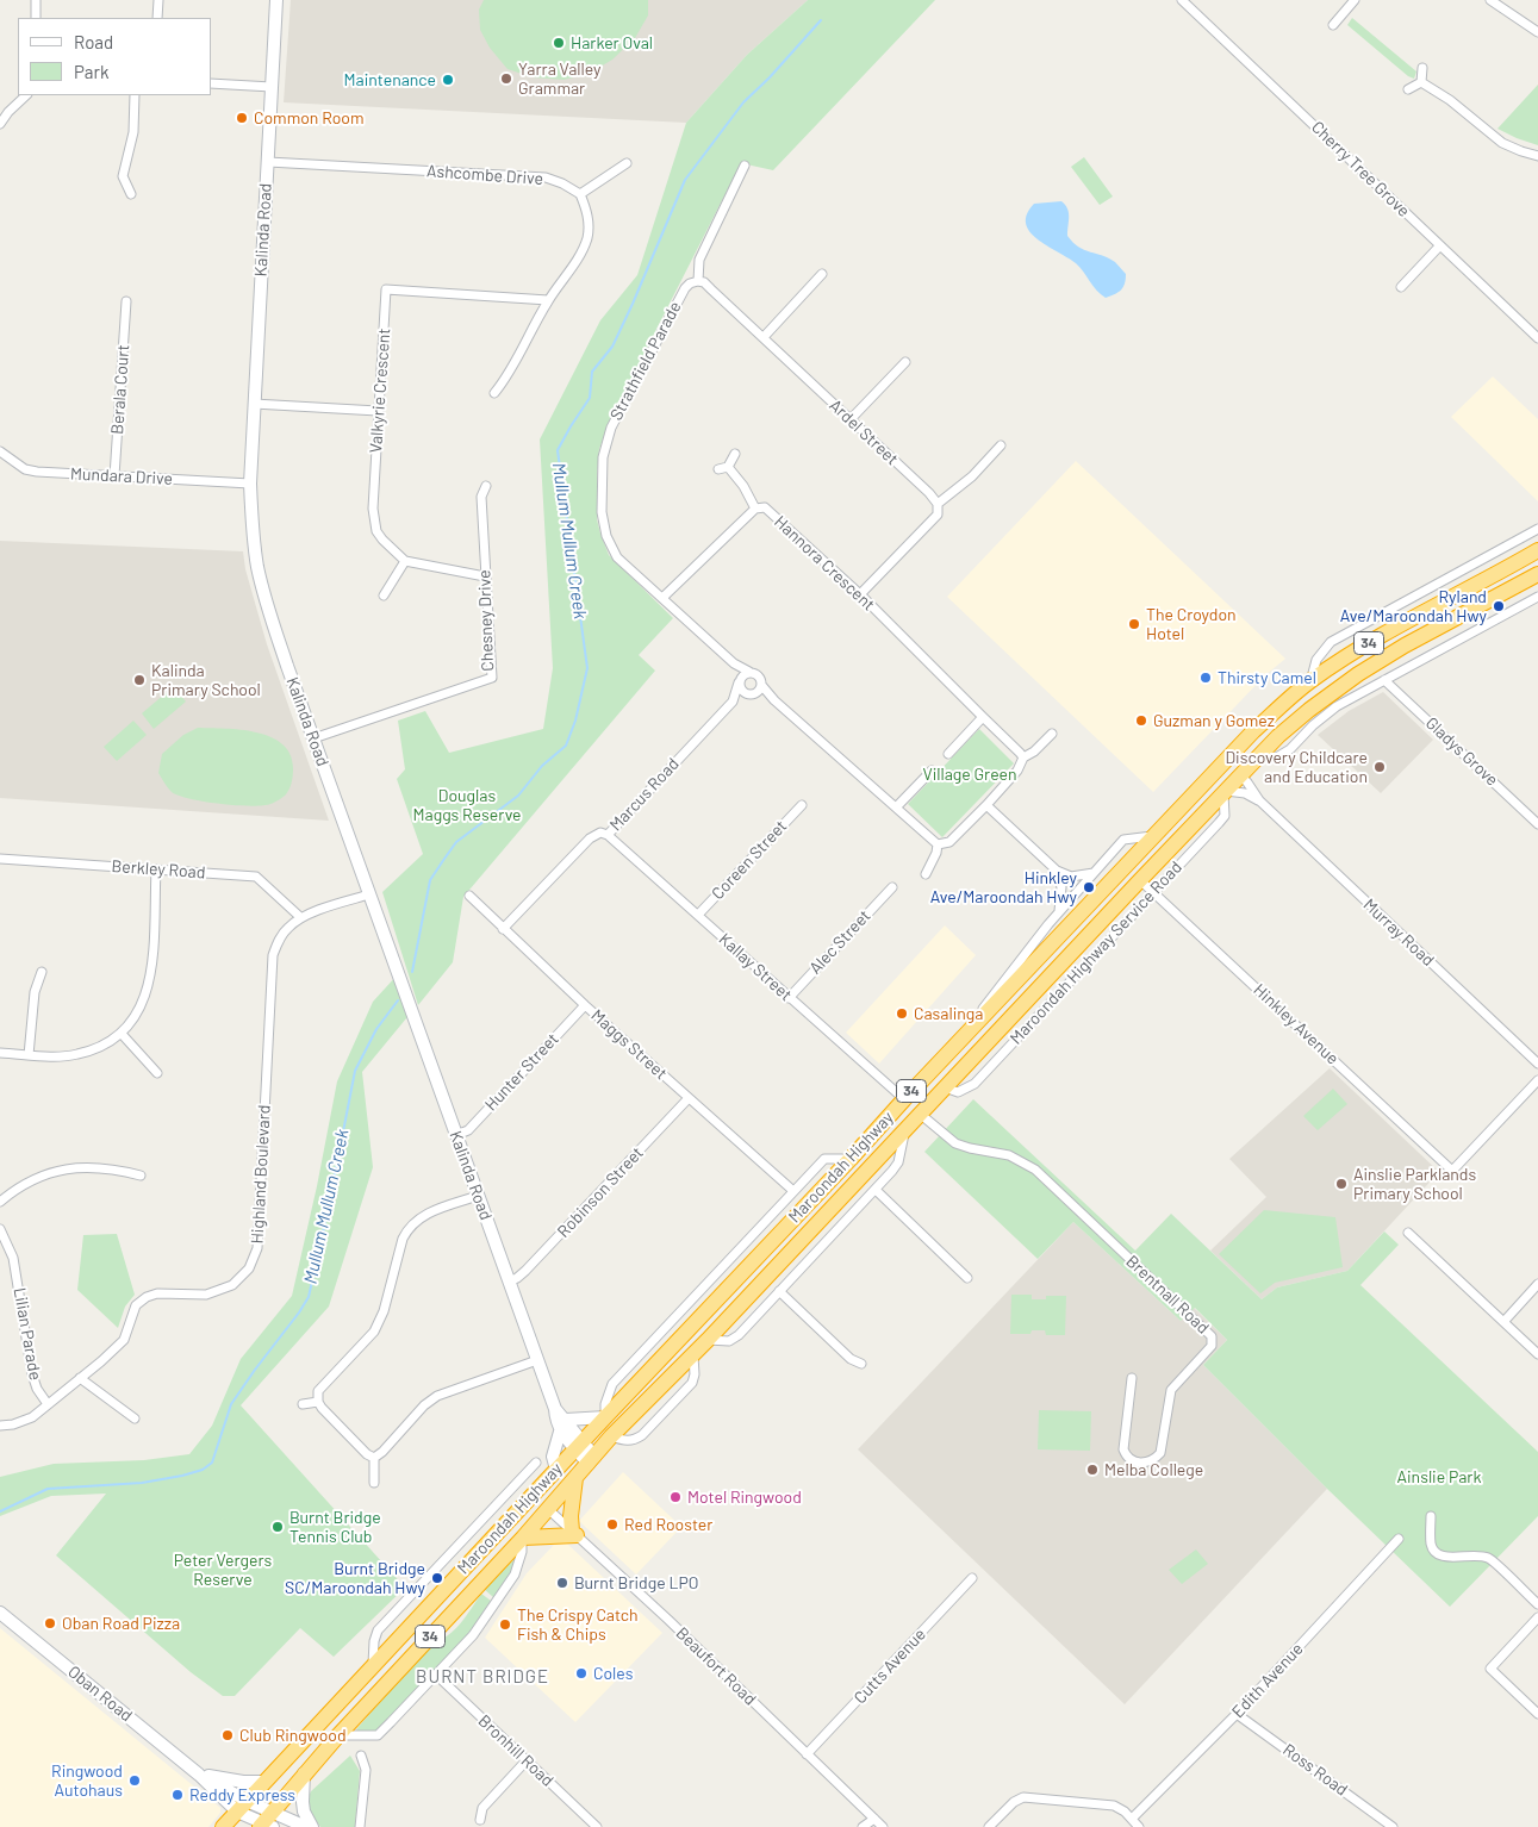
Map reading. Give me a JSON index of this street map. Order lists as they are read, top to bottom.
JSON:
{
  "streets": {
    "highway": ["34", "Maroondah Highway"],
    "street": [
      "Cherry Tree Grove",
      "Ashcombe Drive",
      "Kalinda Road",
      "Strathfield Parade",
      "Berala Court",
      "Valkyrie Crescent",
      "Ardel Street",
      "Mundara Drive",
      "Hannora Crescent",
      "Chesney Drive",
      "Gladys Grove",
      "Marcus Road",
      "Coreen Street",
      "Berkley Road",
      "Murray Road",
      "Alec Street",
      "Maroondah Highway Service Road",
      "Kallay Street",
      "Hinkley Avenue",
      "Maggs Street",
      "Hunter Street",
      "Highland Boulevard",
      "Robinson Street",
      "Brentnall Road",
      "Lilian Parade",
      "Beaufort Road",
      "Cutts Avenue",
      "Edith Avenue",
      "Oban Road",
      "Bronhill Road",
      "Ross Road"
    ]
  },
  "crossings": [
    ["Ashcombe Drive", "Kalinda Road"],
    ["Kalinda Road", "Mundara Drive"],
    ["Kalinda Road", "Chesney Drive"],
    ["Kalinda Road", "Hunter Street"],
    ["Kalinda Road", "Maroondah Highway"],
    ["Kalinda Road", "Highland Boulevard"],
    ["Kalinda Road", "Robinson Street"],
    ["Strathfield Parade", "Ardel Street"],
    ["Strathfield Parade", "Hannora Crescent"],
    ["Strathfield Parade", "Marcus Road"],
    ["Berala Court", "Mundara Drive"],
    ["Marcus Road", "Kallay Street"],
    ["Marcus Road", "Maggs Street"],
    ["Coreen Street", "Kallay Street"],
    ["Berkley Road", "Highland Boulevard"],
    ["Murray Road", "Maroondah Highway Service Road"],
    ["Murray Road", "Maroondah Highway"],
    ["Alec Street", "Kallay Street"],
    ["Maroondah Highway Service Road", "Hinkley Avenue"],
    ["Maroondah Highway Service Road", "Maroondah Highway"],
    ["Kallay Street", "Maroondah Highway"],
    ["Hinkley Avenue", "Maroondah Highway"],
    ["Maggs Street", "Hunter Street"],
    ["Maggs Street", "Robinson Street"],
    ["Maroondah Highway", "Brentnall Road"],
    ["Maroondah Highway", "Beaufort Road"],
    ["Maroondah Highway", "Oban Road"],
    ["Highland Boulevard", "Lilian Parade"],
    ["Beaufort Road", "Cutts Avenue"],
    ["Edith Avenue", "Ross Road"]
  ],
  "districts": ["BURNT BRIDGE"],
  "water": ["Mullum Mullum Creek"],
  "parks": [
    "Village Green",
    "Douglas Maggs Reserve",
    "Ainslie Park",
    "Peter Vergers Reserve"
  ],
  "places": [
    "Harker Oval",
    "Yarra Valley Grammar",
    "Maintenance",
    "Common Room",
    "Ryland Ave/Maroondah Hwy",
    "The Croydon Hotel",
    "Thirsty Camel",
    "Kalinda Primary School",
    "Guzman y Gomez",
    "Discovery Childcare and Education",
    "Hinkley Ave/Maroondah Hwy",
    "Casalinga",
    "Ainslie Parklands Primary School",
    "Melba College",
    "Motel Ringwood",
    "Red Rooster",
    "Burnt Bridge Tennis Club",
    "Burnt Bridge SC/Maroondah Hwy",
    "Burnt Bridge LPO",
    "Oban Road Pizza",
    "The Crispy Catch Fish & Chips",
    "Coles",
    "Club Ringwood",
    "Ringwood Autohaus",
    "Reddy Express"
  ],
  "legend": ["Road", "Park"]
}
